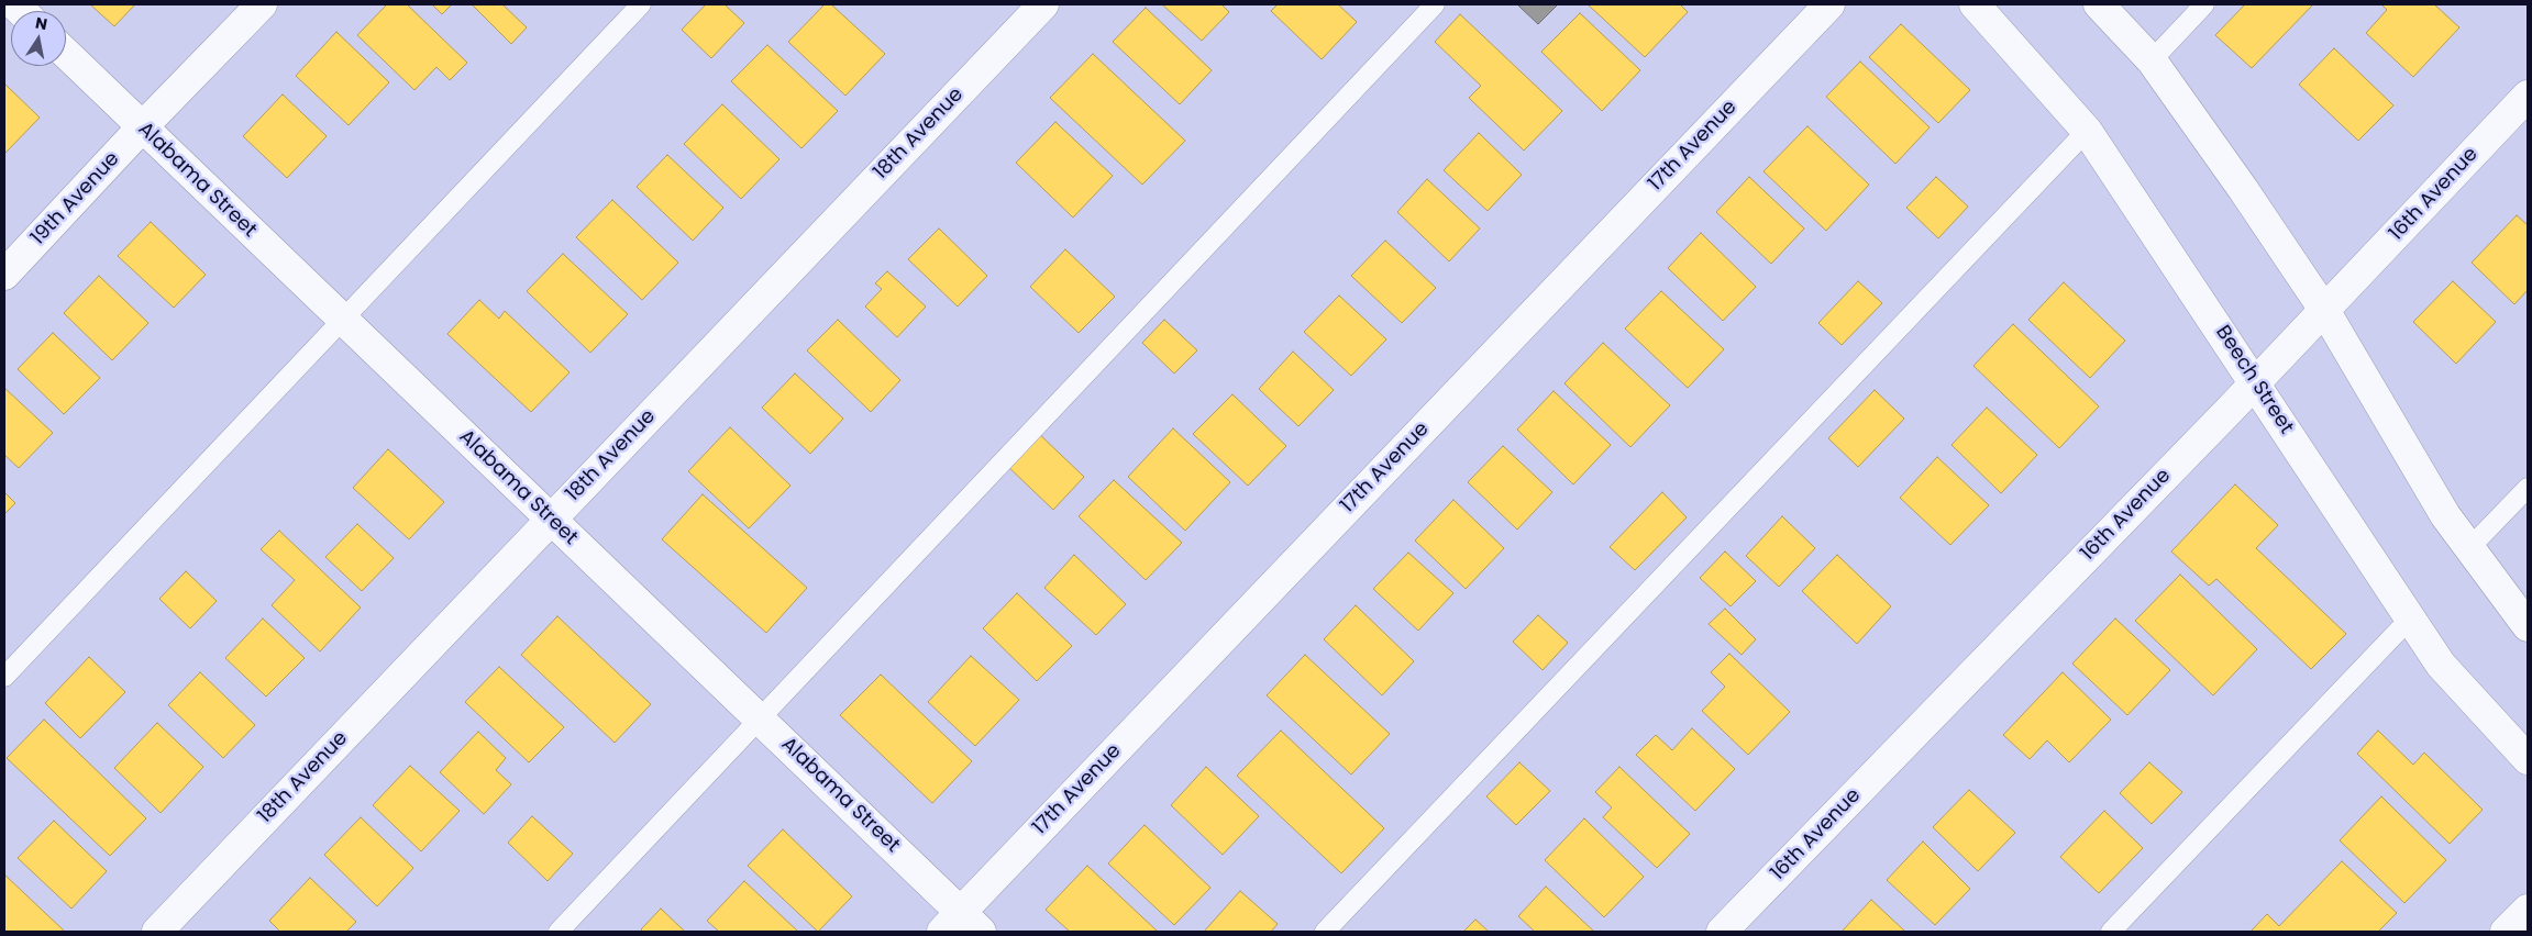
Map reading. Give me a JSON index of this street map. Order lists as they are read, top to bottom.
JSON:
{
  "streets": {
    "street": [
      "18th Avenue",
      "17th Avenue",
      "Alabama Street",
      "16th Avenue",
      "19th Avenue",
      "Beech Street"
    ]
  },
  "crossings": [
    ["18th Avenue", "Alabama Street"],
    ["17th Avenue", "Alabama Street"],
    ["Alabama Street", "19th Avenue"],
    ["16th Avenue", "Beech Street"]
  ],
  "north": "top"
}
